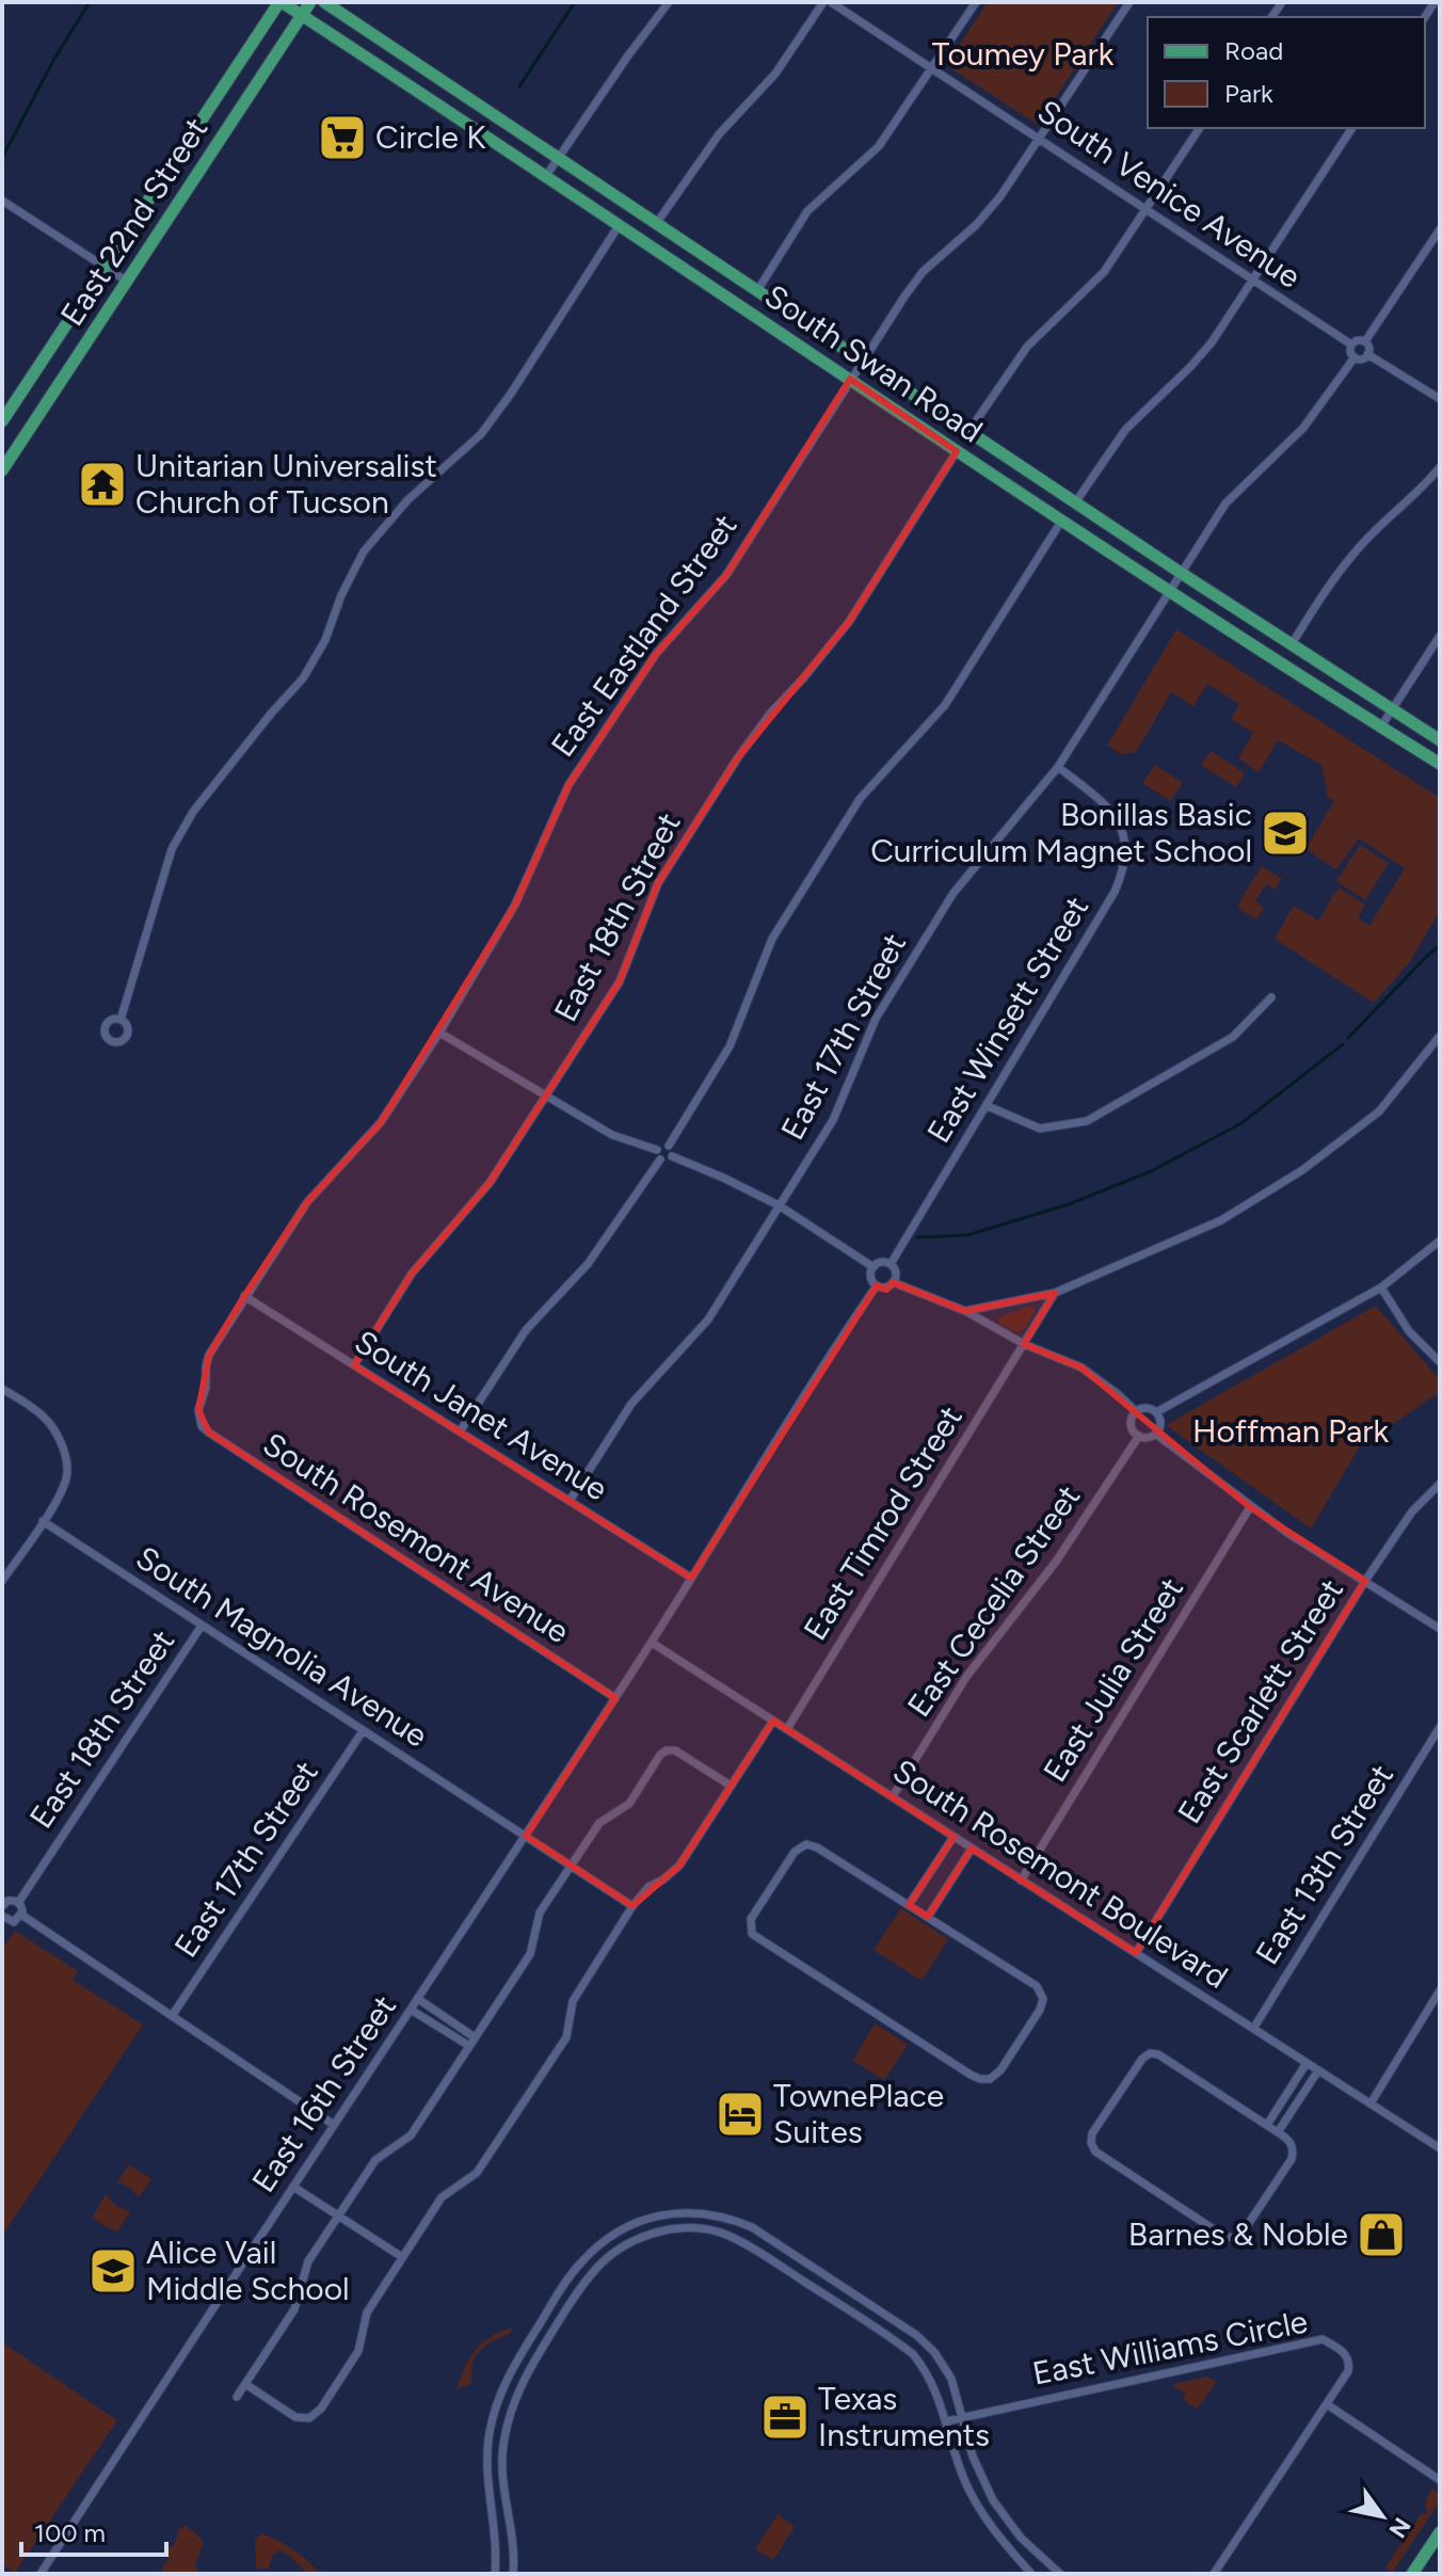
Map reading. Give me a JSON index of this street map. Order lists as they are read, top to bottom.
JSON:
{
  "streets": {
    "main road": ["East 22nd Street", "South Swan Road"],
    "street": [
      "South Venice Avenue",
      "East Eastland Street",
      "East 18th Street",
      "East Winsett Street",
      "East 17th Street",
      "South Janet Avenue",
      "East Timrod Street",
      "South Rosemont Avenue",
      "East Cecelia Street",
      "South Magnolia Avenue",
      "East Julia Street",
      "East Scarlett Street",
      "East 13th Street",
      "South Rosemont Boulevard",
      "East 16th Street",
      "East Williams Circle"
    ]
  },
  "crossings": [
    ["South Venice Avenue", "East Eastland Street"],
    ["South Venice Avenue", "East 17th Street"],
    ["East 22nd Street", "South Swan Road"],
    ["South Swan Road", "East Eastland Street"],
    ["South Swan Road", "East 18th Street"],
    ["South Swan Road", "East 17th Street"],
    ["East Eastland Street", "South Janet Avenue"],
    ["East Eastland Street", "South Rosemont Avenue"],
    ["East 18th Street", "South Janet Avenue"],
    ["East 18th Street", "South Magnolia Avenue"],
    ["East Winsett Street", "East 17th Street"],
    ["East 17th Street", "South Janet Avenue"],
    ["East 17th Street", "South Magnolia Avenue"],
    ["East Timrod Street", "South Rosemont Boulevard"],
    ["South Rosemont Avenue", "East 16th Street"],
    ["East Cecelia Street", "South Rosemont Boulevard"],
    ["South Magnolia Avenue", "East 16th Street"],
    ["East Julia Street", "South Rosemont Boulevard"],
    ["East Scarlett Street", "South Rosemont Boulevard"],
    ["East 13th Street", "South Rosemont Boulevard"],
    ["South Rosemont Boulevard", "East 16th Street"]
  ],
  "parks": ["Toumey Park", "Hoffman Park"],
  "places": {
    "supermarket": ["Circle K"],
    "temple": ["Unitarian Universalist Church of Tucson"],
    "school or university": ["Bonillas Basic Curriculum Magnet School", "Alice Vail Middle School"],
    "hotel": ["TownePlace Suites"],
    "shop": ["Barnes & Noble"],
    "office": ["Texas Instruments"]
  },
  "legend": ["Road", "Park"],
  "scale_bar": "100 m",
  "north": "bottom right"
}
